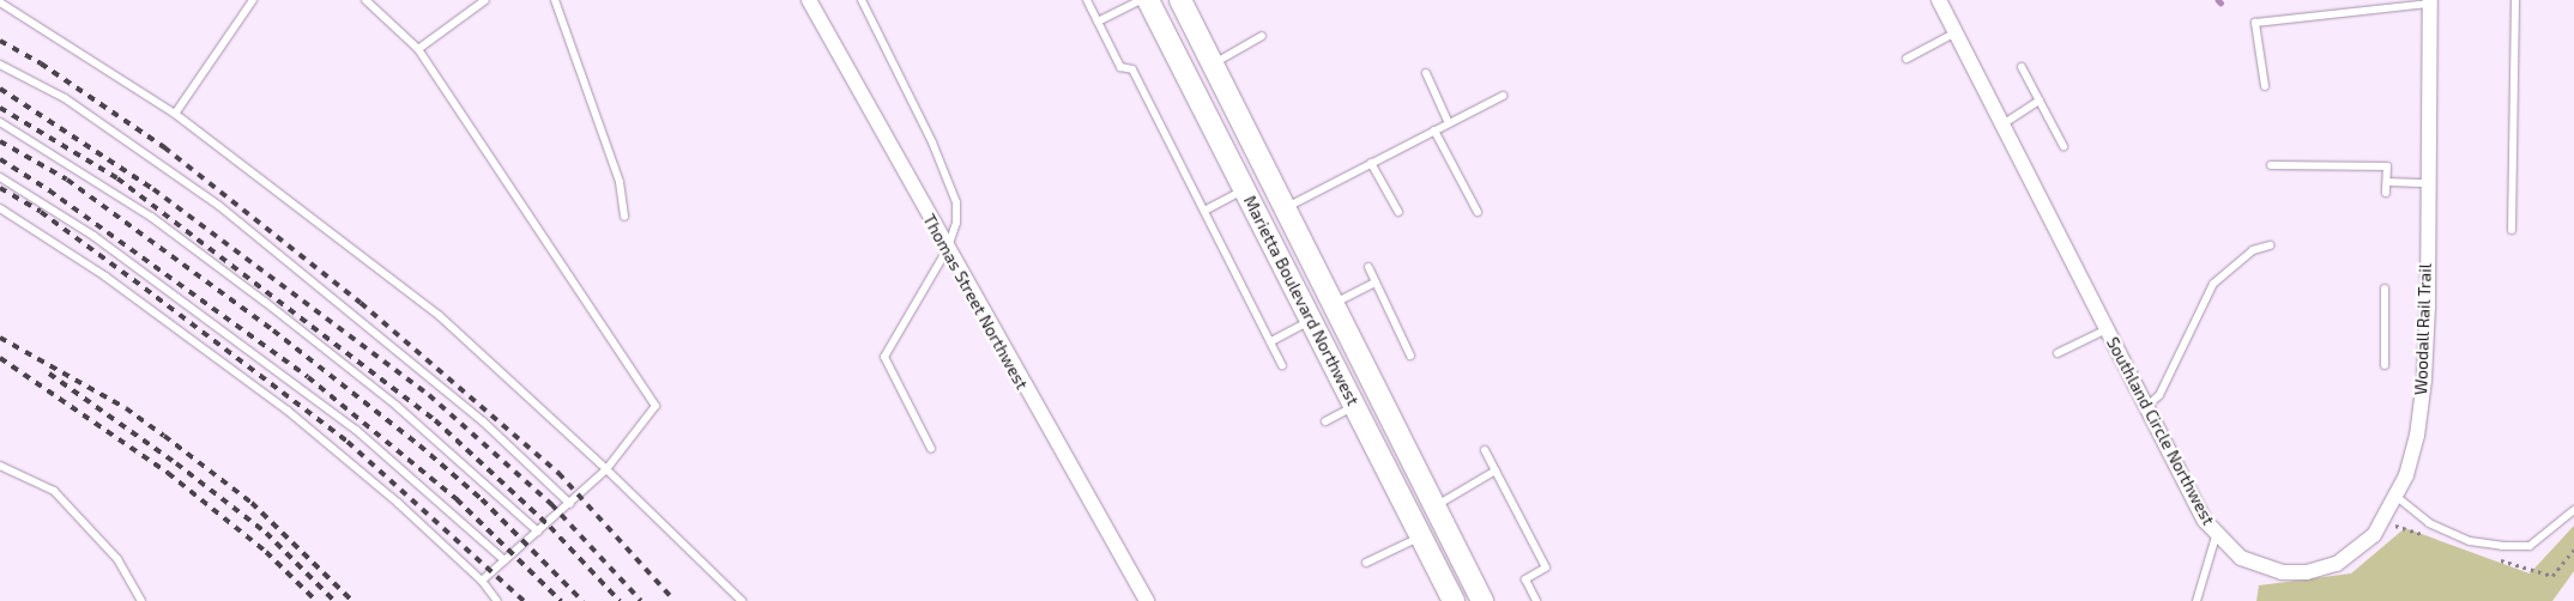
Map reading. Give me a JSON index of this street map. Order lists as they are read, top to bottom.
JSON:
{
  "streets": {
    "main road": ["Marietta Boulevard Northwest"],
    "street": ["Thomas Street Northwest", "Southland Circle Northwest"]
  }
}
